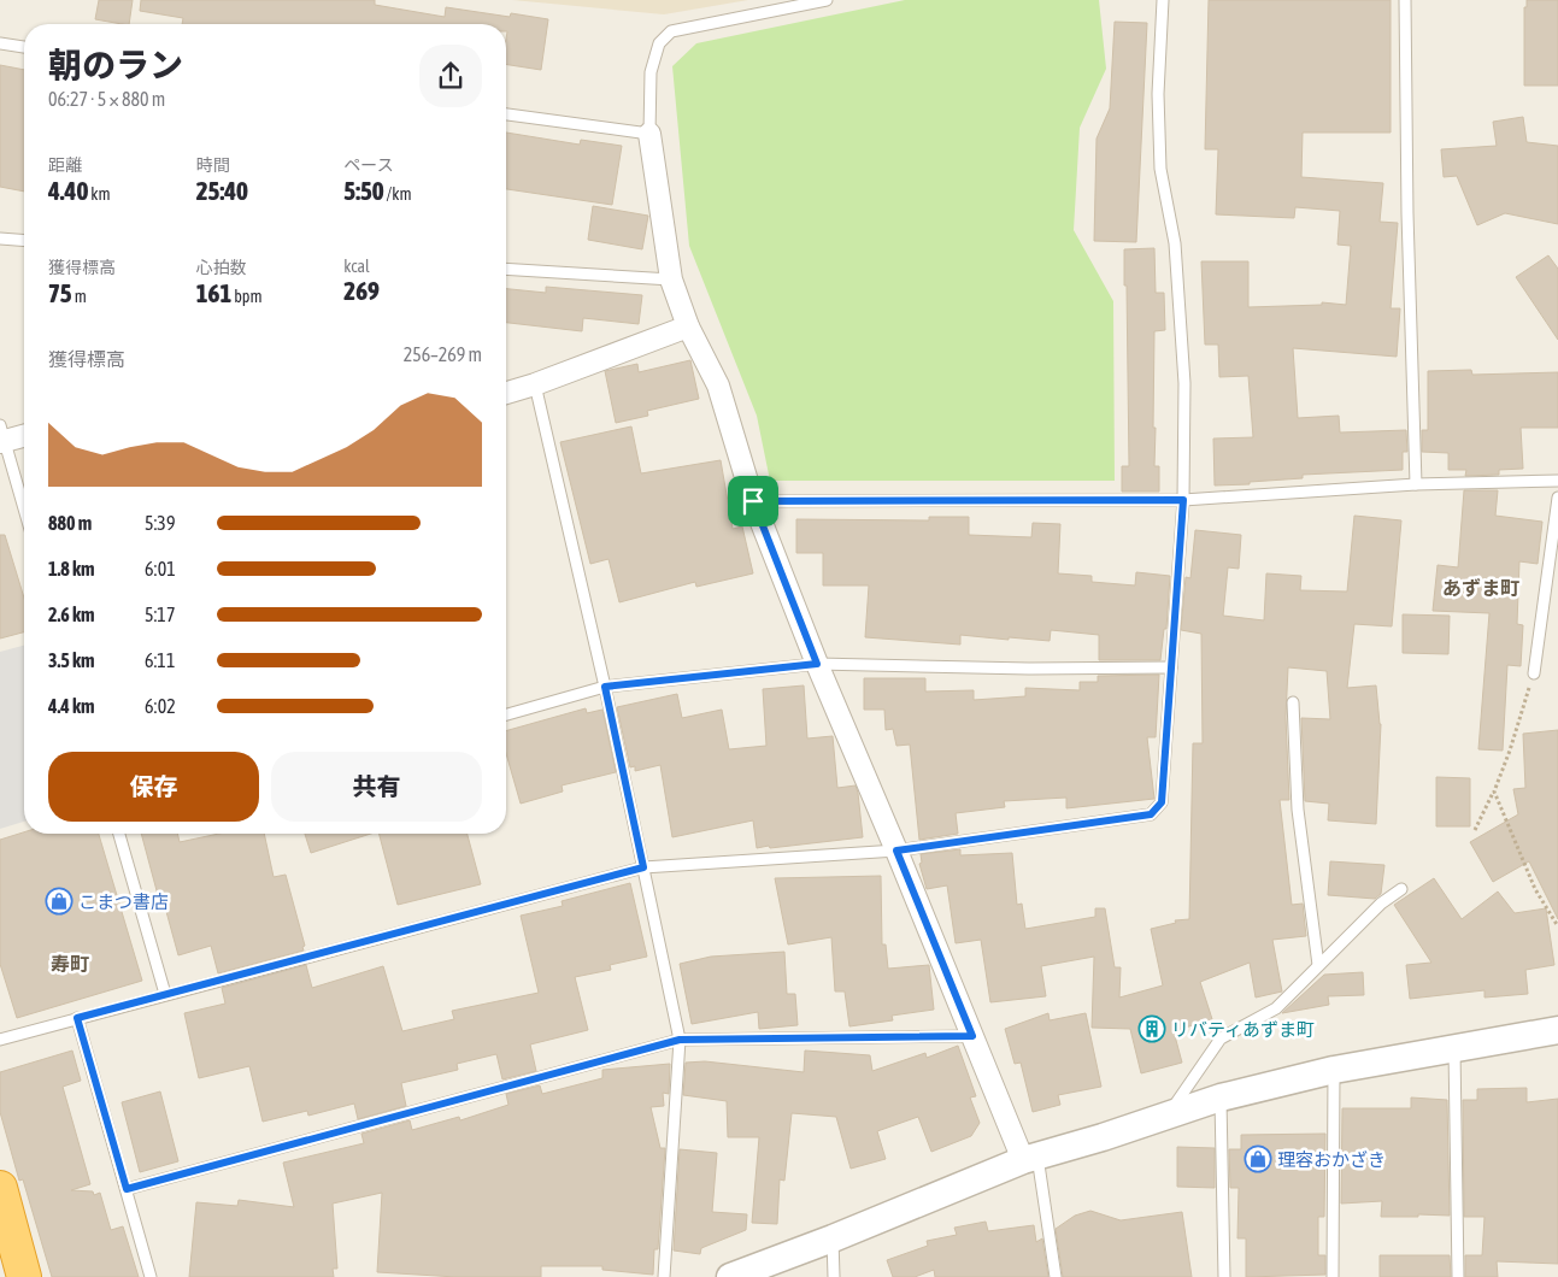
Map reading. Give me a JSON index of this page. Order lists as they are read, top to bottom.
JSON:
{
  "districts": ["あずま町", "寿町"],
  "places": {
    "shop": ["こまつ書店", "理容おかざき"],
    "building": ["リバティあずま町"]
  },
  "page": {
    "heading": ["朝のラン", "06:27 · 5 × 880 m"],
    "stats": [
      ["距離", "4.40 km"],
      ["時間", "25:40"],
      ["ペース", "5:50 /km"],
      ["獲得標高", "75 m"],
      ["心拍数", "161 bpm"],
      ["kcal", "269"]
    ],
    "chart": ["獲得標高", "256–269 m"],
    "list": [
      {
        "name": "880 m",
        "note": "5:39"
      },
      {
        "name": "1.8 km",
        "note": "6:01"
      },
      {
        "name": "2.6 km",
        "note": "5:17"
      },
      {
        "name": "3.5 km",
        "note": "6:11"
      },
      {
        "name": "4.4 km",
        "note": "6:02"
      }
    ],
    "buttons": ["保存", "共有"]
  }
}
